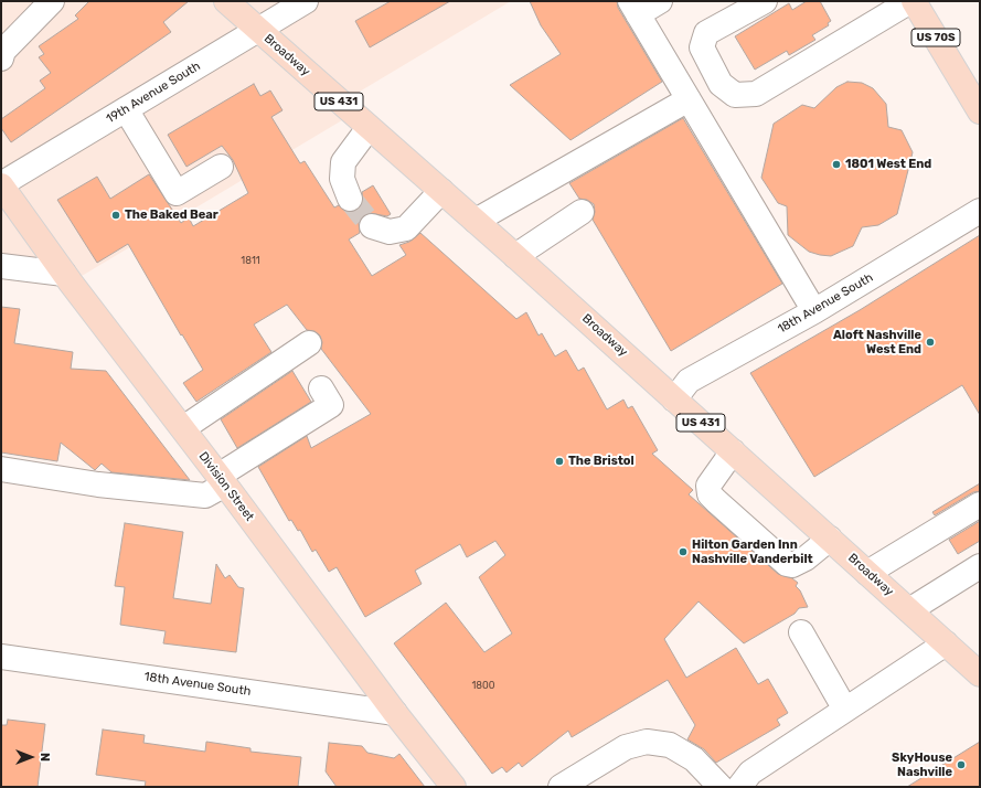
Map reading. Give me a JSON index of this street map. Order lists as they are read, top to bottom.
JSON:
{
  "streets": {
    "main road": [
      "US 70S",
      "Broadway",
      "US 431",
      "Division Street"
    ],
    "street": ["19th Avenue South", "18th Avenue South"]
  },
  "crossings": [
    ["Broadway", "19th Avenue South"],
    ["Broadway", "18th Avenue South"],
    ["19th Avenue South", "Division Street"],
    ["18th Avenue South", "Division Street"]
  ],
  "places": [
    "1801 West End",
    "The Baked Bear",
    "Aloft Nashville West End",
    "The Bristol",
    "Hilton Garden Inn Nashville Vanderbilt",
    "SkyHouse Nashville"
  ],
  "house_numbers": ["1811", "1800"],
  "north": "right"
}
